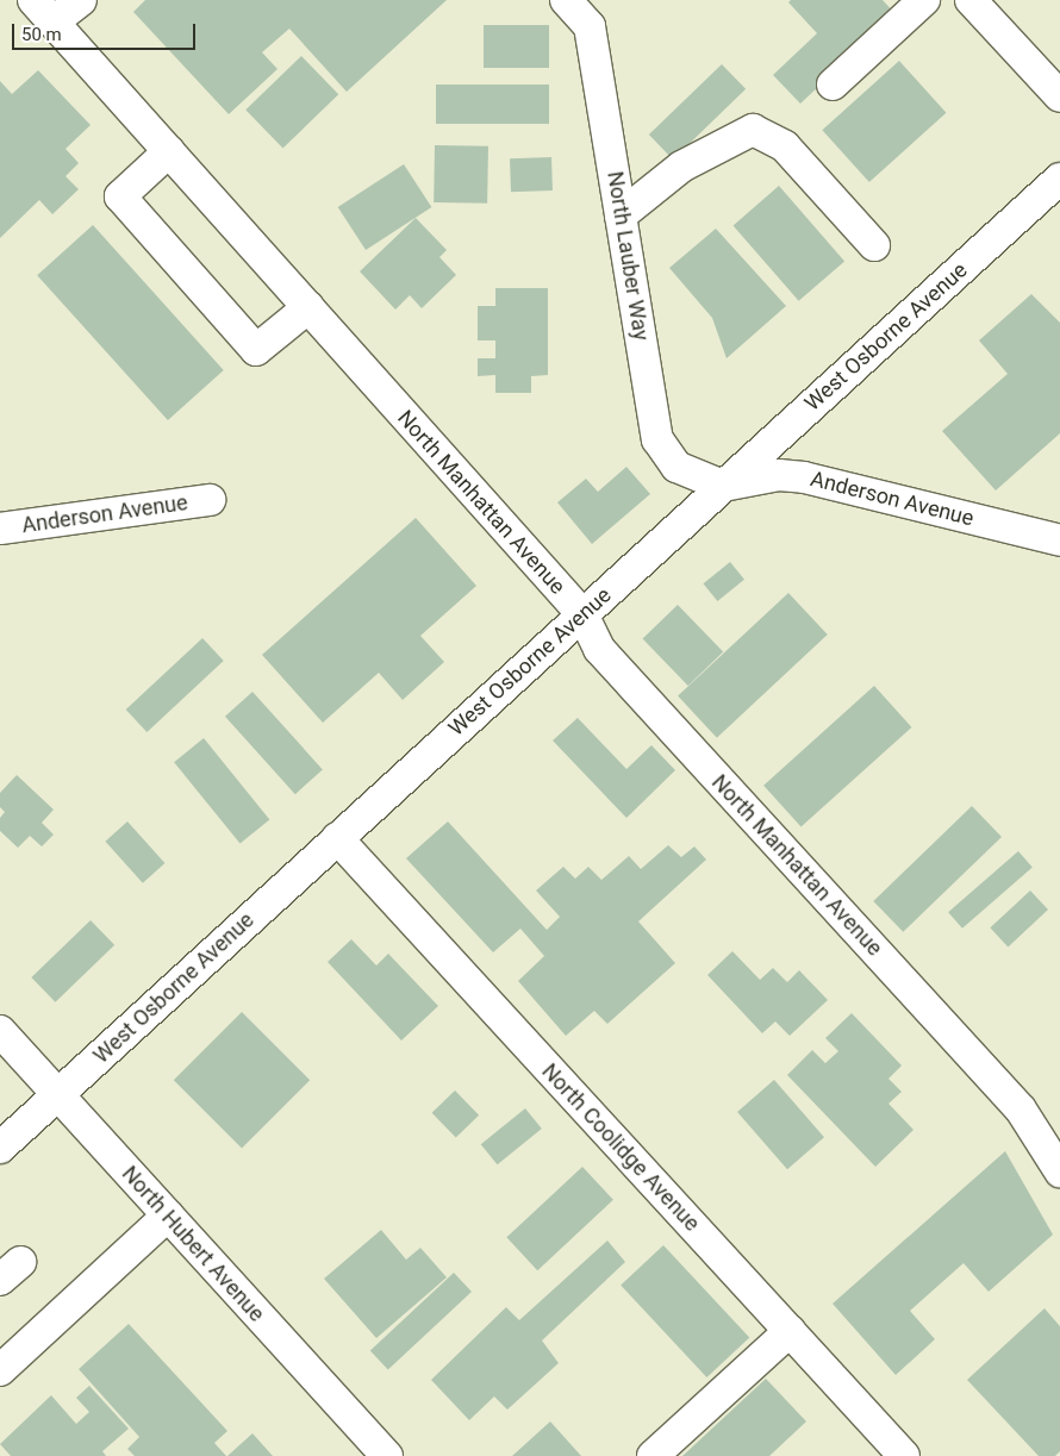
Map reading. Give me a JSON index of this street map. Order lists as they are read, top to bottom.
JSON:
{
  "streets": {
    "street": [
      "North Lauber Way",
      "West Osborne Avenue",
      "Anderson Avenue",
      "North Manhattan Avenue",
      "North Coolidge Avenue",
      "North Hubert Avenue"
    ]
  },
  "crossings": [
    ["North Lauber Way", "West Osborne Avenue"],
    ["North Lauber Way", "Anderson Avenue"],
    ["West Osborne Avenue", "Anderson Avenue"],
    ["West Osborne Avenue", "North Manhattan Avenue"],
    ["West Osborne Avenue", "North Coolidge Avenue"],
    ["West Osborne Avenue", "North Hubert Avenue"]
  ],
  "scale_bar": "50 m"
}
